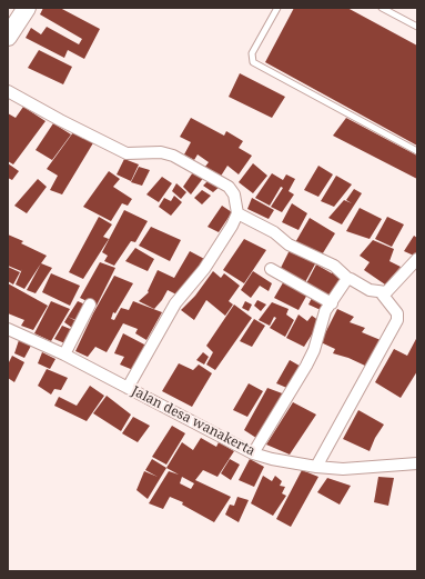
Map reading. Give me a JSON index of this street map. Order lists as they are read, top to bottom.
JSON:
{
  "streets": {
    "street": ["Jalan desa wanakerta"]
  }
}
